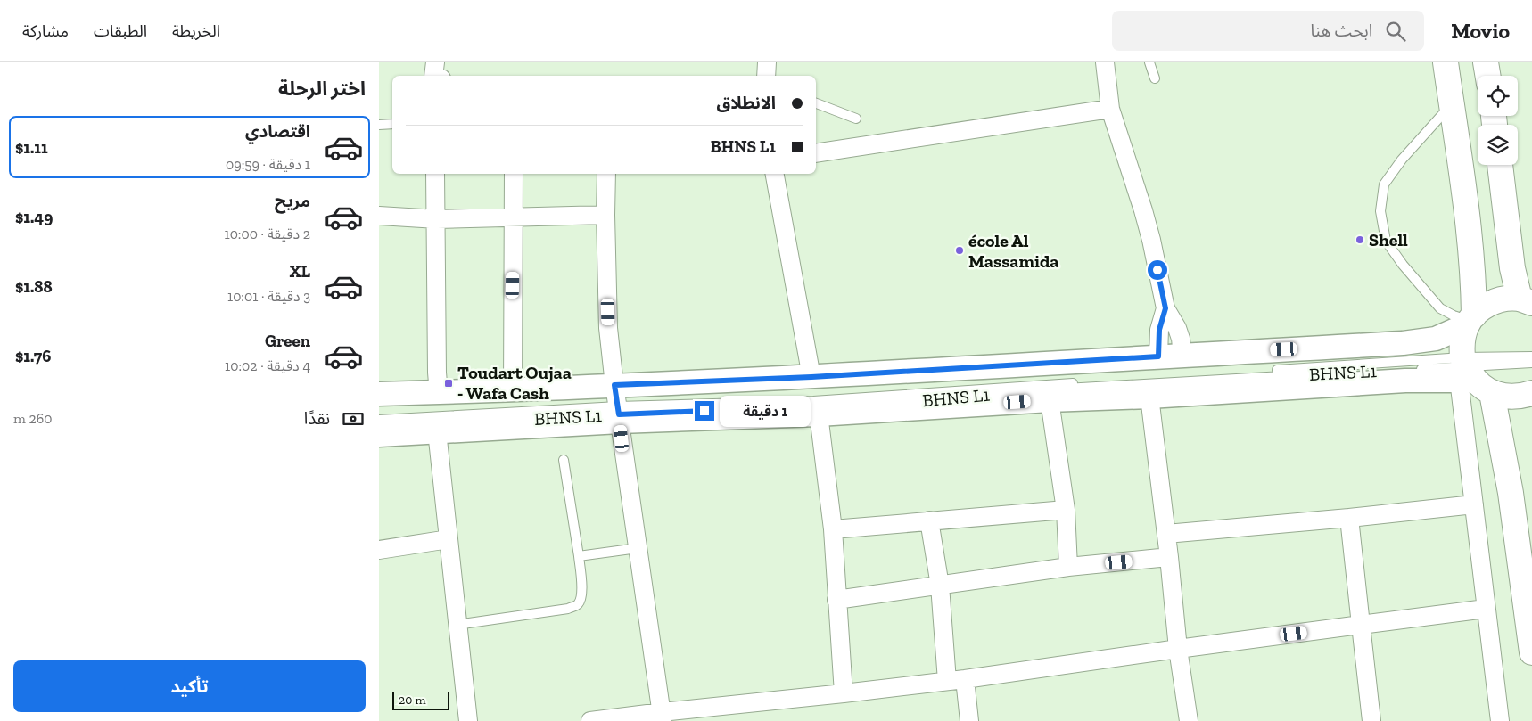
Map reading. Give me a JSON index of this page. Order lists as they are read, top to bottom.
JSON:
{
  "streets": {
    "lane": ["BHNS L1"]
  },
  "places": {
    "other": ["Shell", "école Al Massamida"],
    "transit": ["Toudart Oujaa - Wafa Cash"]
  },
  "scale_bar": "20 m",
  "page": {
    "header": "Movio",
    "search": "ابحث هنا",
    "nav": ["الخريطة", "الطبقات", "مشاركة"],
    "heading": "اختر الرحلة",
    "banner": ["الانطلاق", "BHNS L1"],
    "list": [
      {
        "name": "اقتصادي",
        "note": "1 دقيقة · 09:59",
        "value": "$1.11"
      },
      {
        "name": "مريح",
        "note": "2 دقيقة · 10:00",
        "value": "$1.49"
      },
      {
        "name": "XL",
        "note": "3 دقيقة · 10:01",
        "value": "$1.88"
      },
      {
        "name": "Green",
        "note": "4 دقيقة · 10:02",
        "value": "$1.76"
      }
    ],
    "pay": ["نقدًا", "260 m"],
    "bubble": "1 دقيقة",
    "buttons": "تأكيد",
    "scale": "20 m"
  }
}
